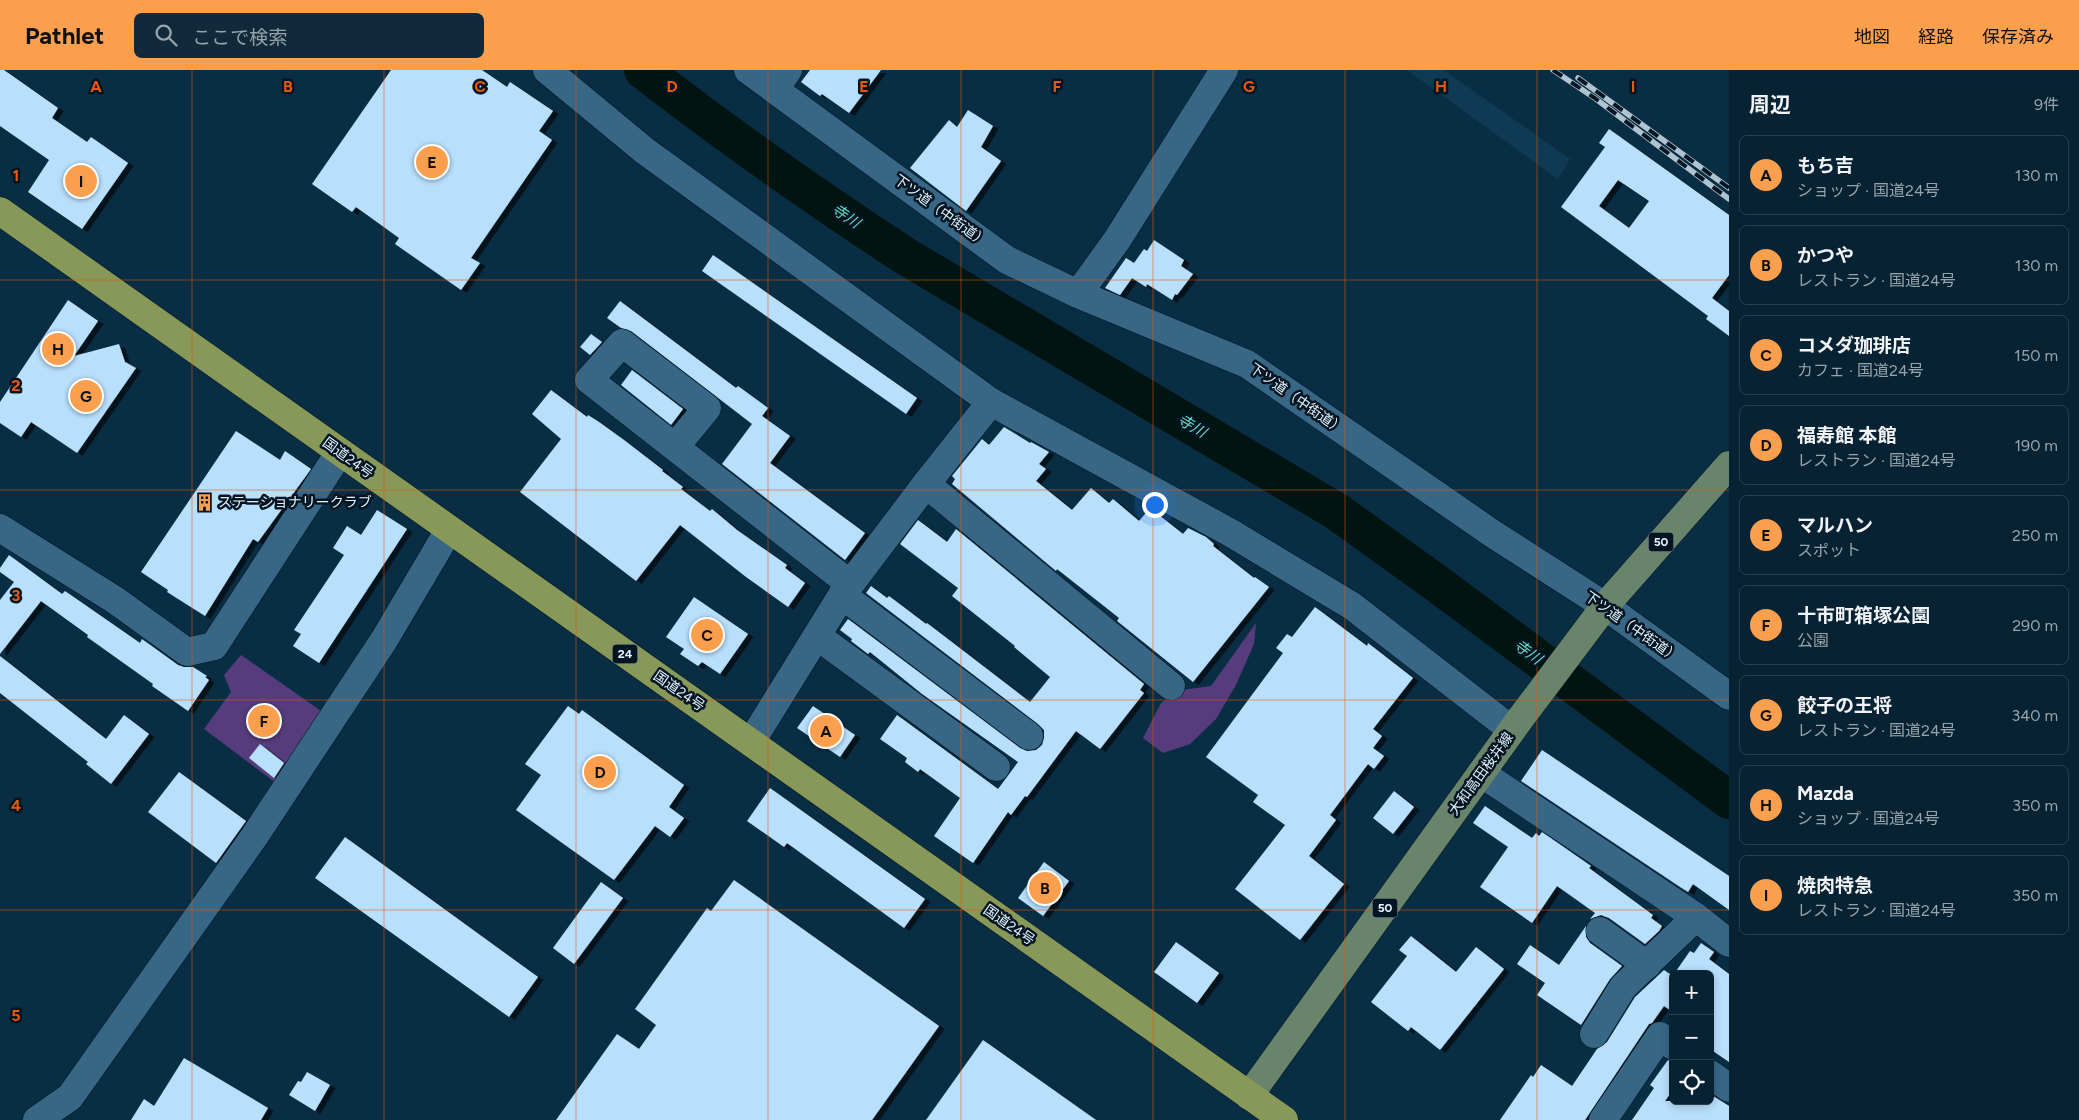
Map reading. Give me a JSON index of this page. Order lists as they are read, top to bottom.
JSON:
{
  "streets": {
    "highway": ["国道24号", "24"],
    "main road": ["50", "大和高田桜井線"],
    "street": ["下ツ道（中街道）"]
  },
  "crossings": [
    ["下ツ道（中街道）", "大和高田桜井線"],
    ["国道24号", "大和高田桜井線"]
  ],
  "water": ["寺川"],
  "places": {
    "building": ["ステーショナリークラブ"]
  },
  "page": {
    "header": "Pathlet",
    "search": "ここで検索",
    "nav": ["地図", "経路", "保存済み"],
    "heading": ["周辺", "9件"],
    "list": [
      {
        "mark": "A",
        "name": "もち吉",
        "note": "ショップ · 国道24号",
        "value": "130 m"
      },
      {
        "mark": "B",
        "name": "かつや",
        "note": "レストラン · 国道24号",
        "value": "130 m"
      },
      {
        "mark": "C",
        "name": "コメダ珈琲店",
        "note": "カフェ · 国道24号",
        "value": "150 m"
      },
      {
        "mark": "D",
        "name": "福寿館 本館",
        "note": "レストラン · 国道24号",
        "value": "190 m"
      },
      {
        "mark": "E",
        "name": "マルハン",
        "note": "スポット",
        "value": "250 m"
      },
      {
        "mark": "F",
        "name": "十市町箱塚公園",
        "note": "公園",
        "value": "290 m"
      },
      {
        "mark": "G",
        "name": "餃子の王将",
        "note": "レストラン · 国道24号",
        "value": "340 m"
      },
      {
        "mark": "H",
        "name": "Mazda",
        "note": "ショップ · 国道24号",
        "value": "350 m"
      },
      {
        "mark": "I",
        "name": "焼肉特急",
        "note": "レストラン · 国道24号",
        "value": "350 m"
      }
    ],
    "pins": [
      "E",
      "I",
      "H",
      "G",
      "C",
      "F",
      "A",
      "D",
      "B"
    ],
    "map_buttons": ["+", "−"]
  },
  "grid": {
    "columns": [
      "A",
      "B",
      "C",
      "D",
      "E",
      "F",
      "G",
      "H",
      "I"
    ],
    "rows": [
      "1",
      "2",
      "3",
      "4",
      "5"
    ]
  }
}
